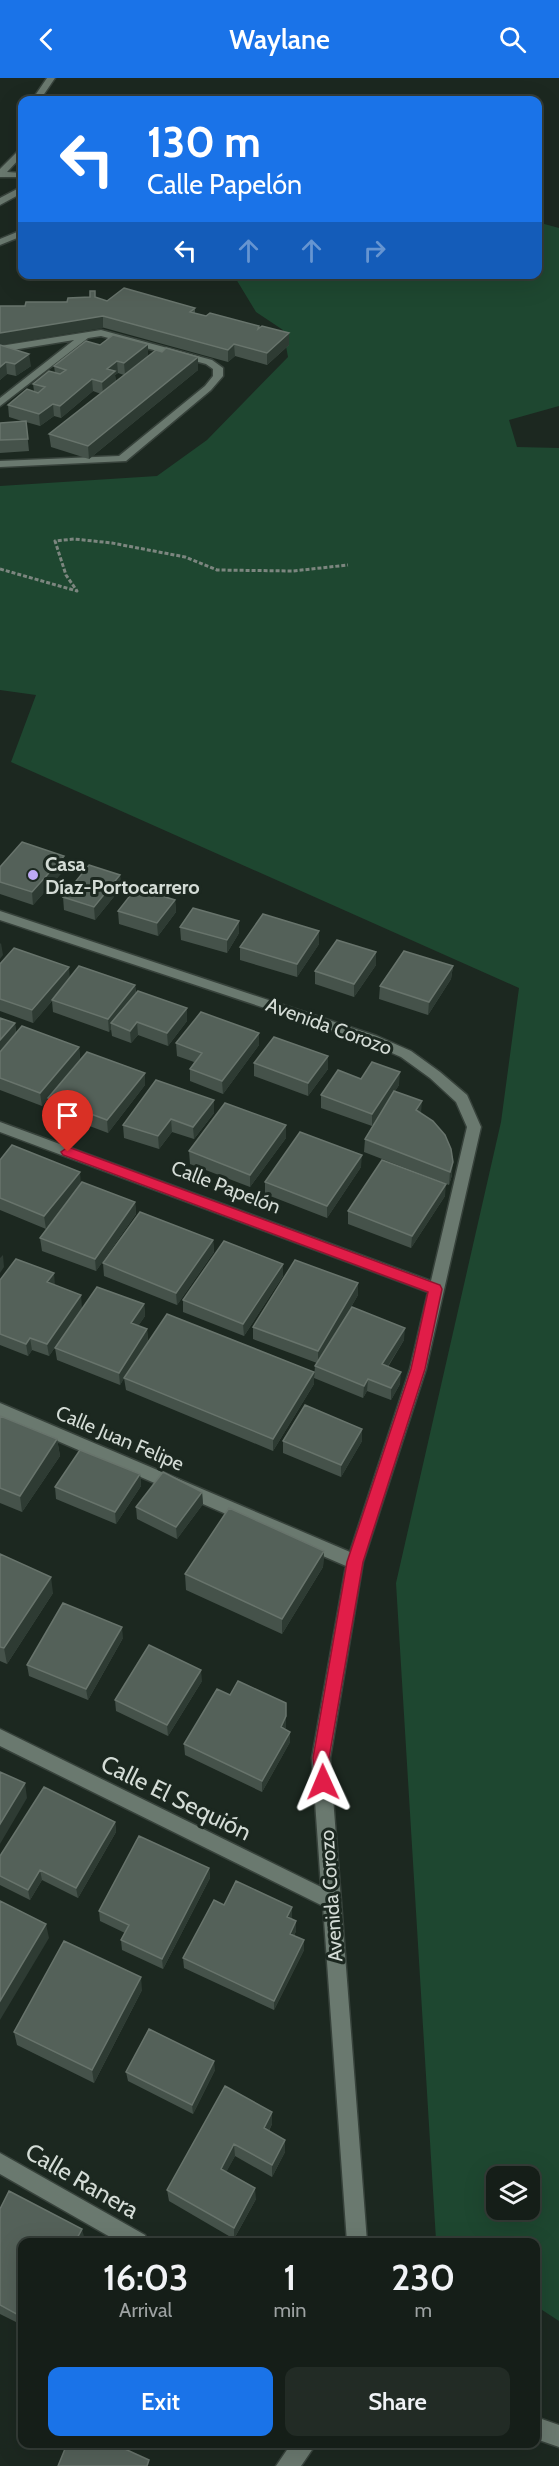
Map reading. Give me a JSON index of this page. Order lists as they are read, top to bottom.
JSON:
{
  "streets": {
    "street": [
      "Avenida Corozo",
      "Calle Papelón",
      "Calle Juan Felipe",
      "Calle El Sequión",
      "Calle Ranera"
    ]
  },
  "crossings": [
    ["Avenida Corozo", "Calle Papelón"],
    ["Avenida Corozo", "Calle Juan Felipe"],
    ["Avenida Corozo", "Calle El Sequión"]
  ],
  "places": ["Casa Díaz-Portocarrero"],
  "page": {
    "header": "Waylane",
    "turn": ["130 m", "Calle Papelón"],
    "eta": [
      "16:03",
      "Arrival",
      "1",
      "min",
      "230",
      "m"
    ],
    "buttons": ["Exit", "Share"]
  }
}
